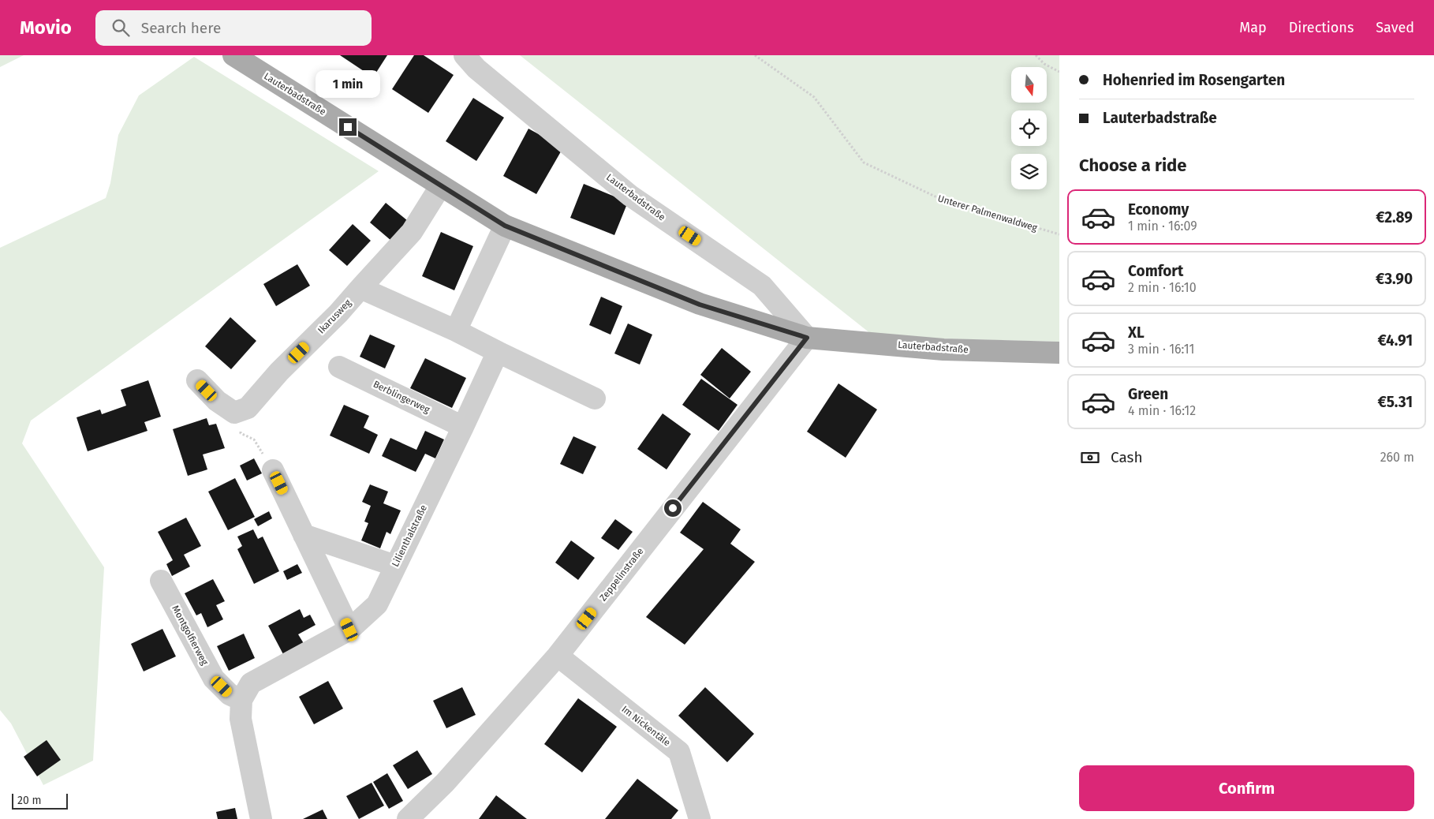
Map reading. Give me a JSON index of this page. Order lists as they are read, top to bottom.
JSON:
{
  "streets": {
    "main road": ["Lauterbadstraße"],
    "street": [
      "Ikarusweg",
      "Berblingerweg",
      "Lilienthalstraße",
      "Zeppelinstraße",
      "Montgolfierweg",
      "Im Nickentäle"
    ],
    "path": ["Unterer Palmenwaldweg"]
  },
  "crossings": [
    ["Lauterbadstraße", "Ikarusweg"],
    ["Lauterbadstraße", "Zeppelinstraße"],
    ["Berblingerweg", "Lilienthalstraße"],
    ["Lilienthalstraße", "Montgolfierweg"],
    ["Zeppelinstraße", "Im Nickentäle"]
  ],
  "scale_bar": "20 m",
  "north": "bottom",
  "page": {
    "header": "Movio",
    "search": "Search here",
    "nav": ["Map", "Directions", "Saved"],
    "banner": ["Hohenried im Rosengarten", "Lauterbadstraße"],
    "bubble": "1 min",
    "heading": "Choose a ride",
    "list": [
      {
        "name": "Economy",
        "note": "1 min · 16:09",
        "value": "€2.89"
      },
      {
        "name": "Comfort",
        "note": "2 min · 16:10",
        "value": "€3.90"
      },
      {
        "name": "XL",
        "note": "3 min · 16:11",
        "value": "€4.91"
      },
      {
        "name": "Green",
        "note": "4 min · 16:12",
        "value": "€5.31"
      }
    ],
    "pay": ["Cash", "260 m"],
    "buttons": "Confirm",
    "scale": "20 m"
  }
}
